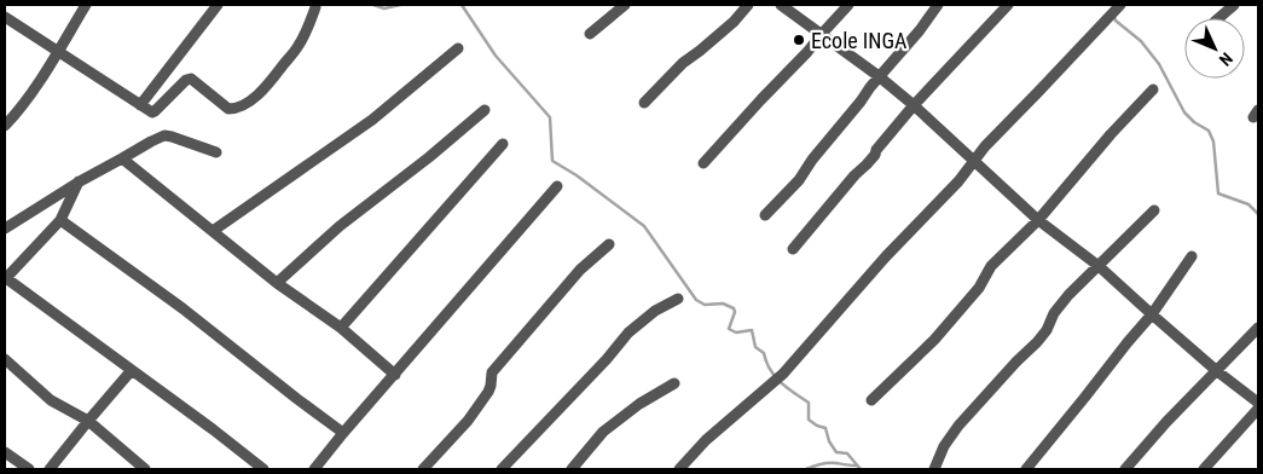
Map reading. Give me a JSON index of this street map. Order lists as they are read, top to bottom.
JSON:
{
  "places": ["Ecole INGA"],
  "north": "bottom right"
}
